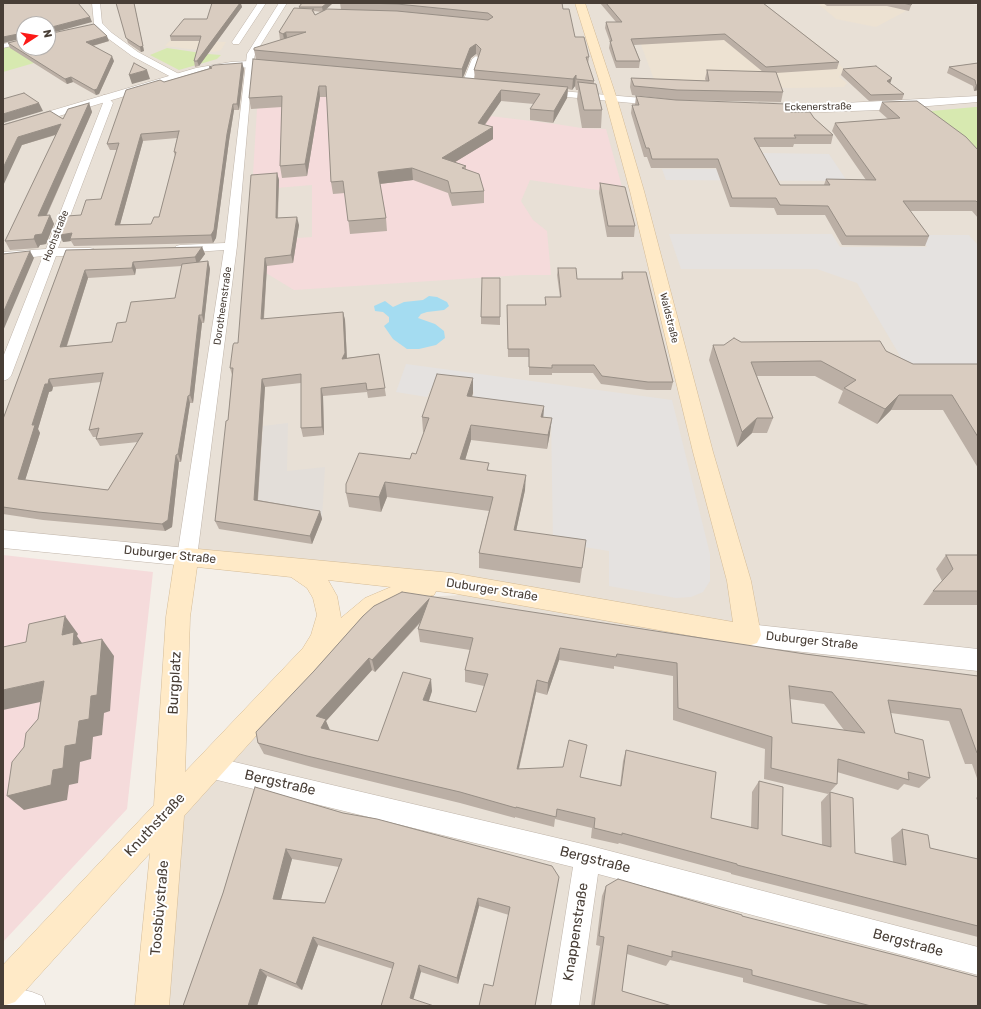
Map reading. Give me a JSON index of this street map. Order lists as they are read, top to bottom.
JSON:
{
  "streets": {
    "main road": [
      "Waldstraße",
      "Duburger Straße",
      "Burgplatz",
      "Knuthstraße",
      "Toosbüystraße"
    ],
    "street": [
      "Eckenerstraße",
      "Hochstraße",
      "Dorotheenstraße",
      "Bergstraße",
      "Knappenstraße"
    ]
  },
  "crossings": [
    ["Dorotheenstraße", "Duburger Straße"],
    ["Dorotheenstraße", "Burgplatz"],
    ["Waldstraße", "Duburger Straße"],
    ["Duburger Straße", "Burgplatz"],
    ["Duburger Straße", "Knuthstraße"],
    ["Burgplatz", "Knuthstraße"],
    ["Burgplatz", "Toosbüystraße"],
    ["Bergstraße", "Knuthstraße"],
    ["Bergstraße", "Knappenstraße"],
    ["Knuthstraße", "Toosbüystraße"]
  ],
  "north": "right"
}
